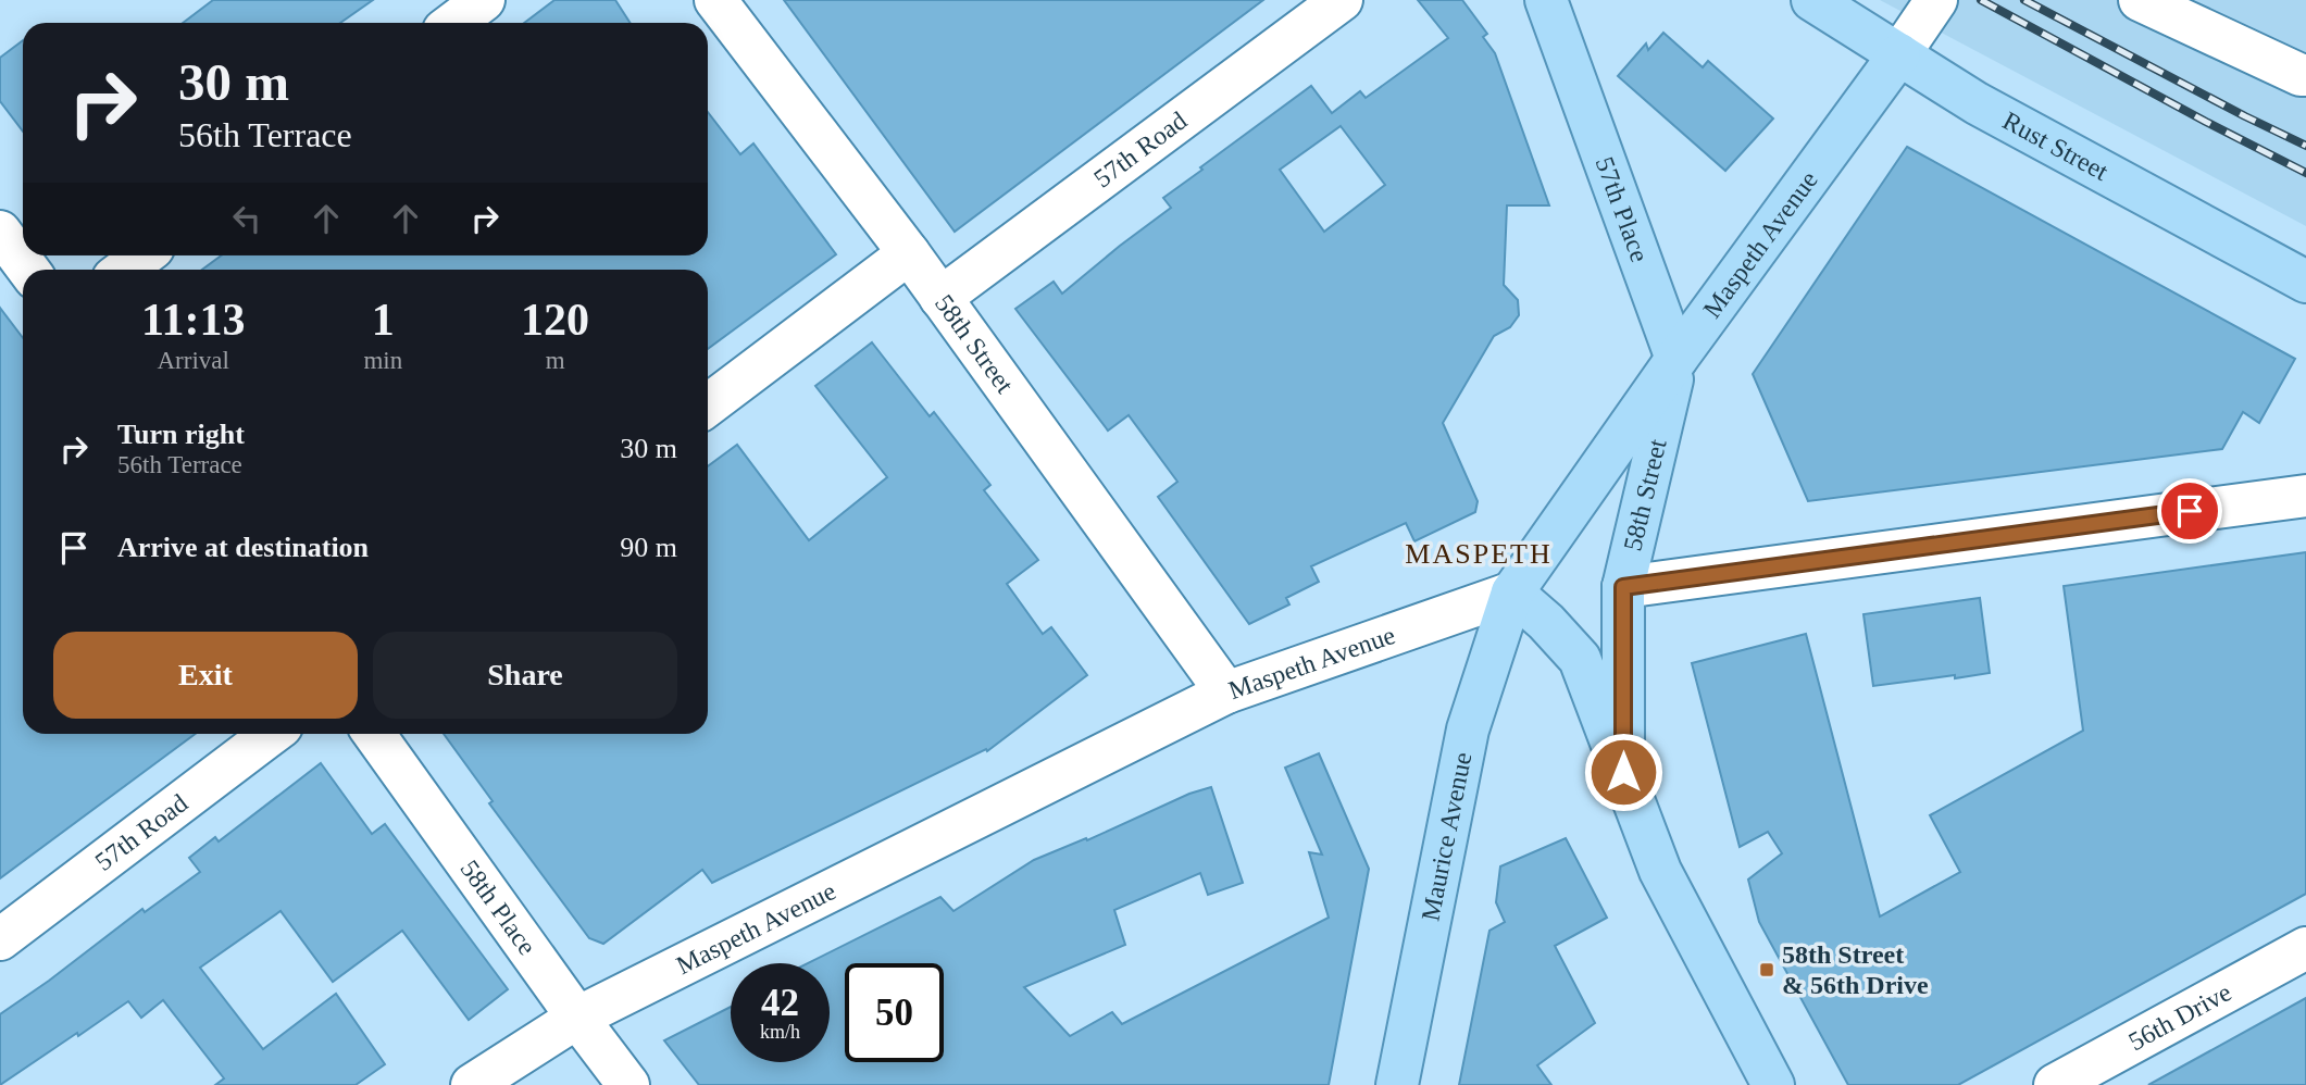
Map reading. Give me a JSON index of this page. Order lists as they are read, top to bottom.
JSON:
{
  "streets": {
    "main road": [
      "Rust Street",
      "57th Place",
      "Maspeth Avenue",
      "58th Street",
      "Maurice Avenue"
    ],
    "street": ["57th Road", "58th Place", "56th Drive"]
  },
  "crossings": [
    ["Rust Street", "Maspeth Avenue"],
    ["57th Road", "58th Street"],
    ["57th Place", "Maspeth Avenue"],
    ["57th Place", "58th Street"],
    ["Maspeth Avenue", "58th Street"],
    ["Maspeth Avenue", "Maurice Avenue"],
    ["Maspeth Avenue", "58th Place"],
    ["58th Street", "Maurice Avenue"]
  ],
  "districts": ["MASPETH"],
  "places": {
    "transit": ["58th Street & 56th Drive"]
  },
  "page": {
    "turn": ["30 m", "56th Terrace"],
    "eta": [
      "11:13",
      "Arrival",
      "1",
      "min",
      "120",
      "m"
    ],
    "list": [
      {
        "name": "Turn right",
        "note": "56th Terrace",
        "value": "30 m"
      },
      {
        "name": "Arrive at destination",
        "value": "90 m"
      }
    ],
    "buttons": ["Exit", "Share"],
    "speed": "42 km/h",
    "limit": "50"
  }
}
